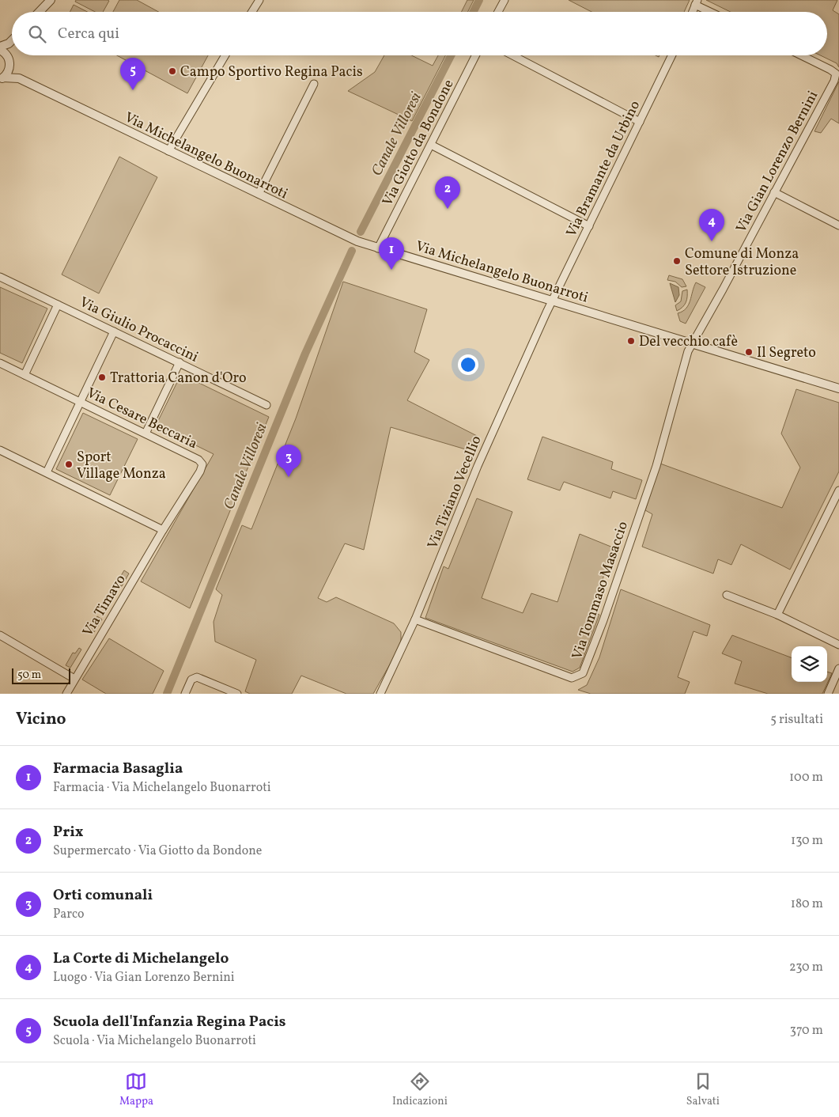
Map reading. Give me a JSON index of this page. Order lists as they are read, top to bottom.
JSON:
{
  "streets": {
    "street": [
      "Via Giotto da Bondone",
      "Via Michelangelo Buonarroti",
      "Via Gian Lorenzo Bernini",
      "Via Bramante da Urbino",
      "Via Giulio Procaccini",
      "Via Cesare Beccaria",
      "Via Tiziano Vecellio",
      "Via Tommaso Masaccio",
      "Via Timavo"
    ]
  },
  "crossings": [
    ["Via Giotto da Bondone", "Via Michelangelo Buonarroti"],
    ["Via Michelangelo Buonarroti", "Via Gian Lorenzo Bernini"],
    ["Via Michelangelo Buonarroti", "Via Bramante da Urbino"],
    ["Via Michelangelo Buonarroti", "Via Tiziano Vecellio"],
    ["Via Michelangelo Buonarroti", "Via Tommaso Masaccio"],
    ["Via Gian Lorenzo Bernini", "Via Tommaso Masaccio"],
    ["Via Bramante da Urbino", "Via Tiziano Vecellio"],
    ["Via Cesare Beccaria", "Via Timavo"],
    ["Via Tiziano Vecellio", "Via Tommaso Masaccio"]
  ],
  "water": ["Canale Villoresi"],
  "places": [
    "Campo Sportivo Regina Pacis",
    "Comune di Monza Settore Istruzione",
    "Del vecchio cafè",
    "Il Segreto",
    "Trattoria Canon d'Oro",
    "Sport Village Monza"
  ],
  "scale_bar": "50 m",
  "page": {
    "search": "Cerca qui",
    "pins": [
      "5",
      "2",
      "4",
      "1",
      "3"
    ],
    "scale": "50 m",
    "heading": ["Vicino", "5 risultati"],
    "list": [
      {
        "mark": "1",
        "name": "Farmacia Basaglia",
        "note": "Farmacia · Via Michelangelo Buonarroti",
        "value": "100 m"
      },
      {
        "mark": "2",
        "name": "Prix",
        "note": "Supermercato · Via Giotto da Bondone",
        "value": "130 m"
      },
      {
        "mark": "3",
        "name": "Orti comunali",
        "note": "Parco",
        "value": "180 m"
      },
      {
        "mark": "4",
        "name": "La Corte di Michelangelo",
        "note": "Luogo · Via Gian Lorenzo Bernini",
        "value": "230 m"
      },
      {
        "mark": "5",
        "name": "Scuola dell'Infanzia Regina Pacis",
        "note": "Scuola · Via Michelangelo Buonarroti",
        "value": "370 m"
      }
    ],
    "nav": ["Mappa", "Indicazioni", "Salvati"]
  }
}
